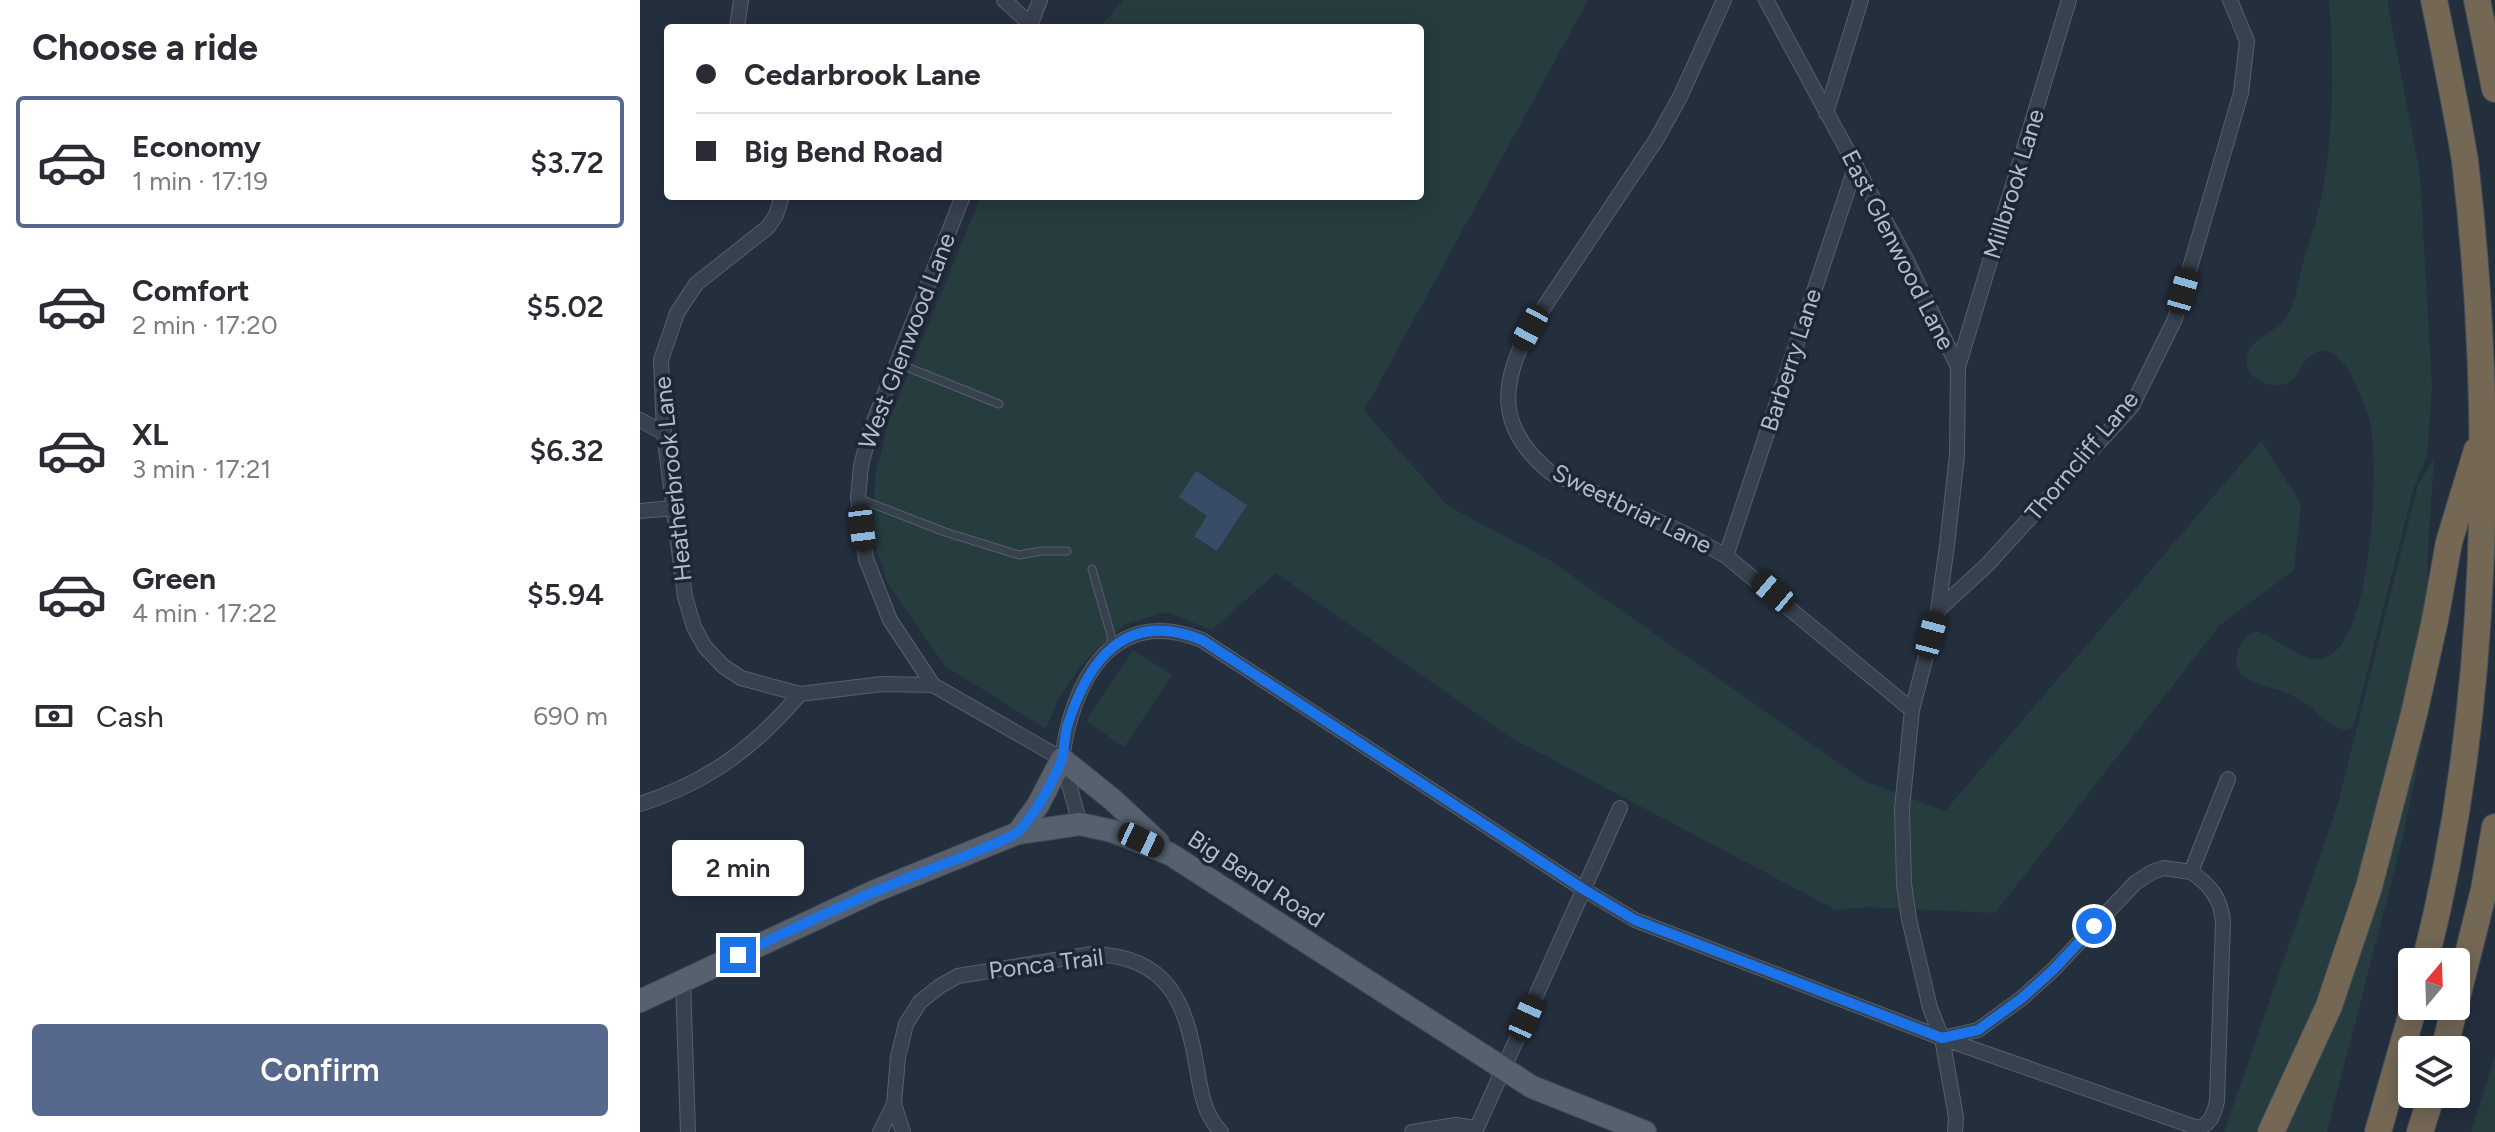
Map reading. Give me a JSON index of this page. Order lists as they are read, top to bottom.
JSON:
{
  "streets": {
    "main road": ["Big Bend Road"],
    "street": [
      "Millbrook Lane",
      "East Glenwood Lane",
      "West Glenwood Lane",
      "Barberry Lane",
      "Thorncliff Lane",
      "Heatherbrook Lane",
      "Sweetbriar Lane",
      "Ponca Trail"
    ]
  },
  "crossings": [
    ["Millbrook Lane", "East Glenwood Lane"],
    ["East Glenwood Lane", "Barberry Lane"],
    ["East Glenwood Lane", "Thorncliff Lane"],
    ["East Glenwood Lane", "Sweetbriar Lane"],
    ["Barberry Lane", "Sweetbriar Lane"]
  ],
  "north": "top",
  "page": {
    "heading": "Choose a ride",
    "banner": ["Cedarbrook Lane", "Big Bend Road"],
    "list": [
      {
        "name": "Economy",
        "note": "1 min · 17:19",
        "value": "$3.72"
      },
      {
        "name": "Comfort",
        "note": "2 min · 17:20",
        "value": "$5.02"
      },
      {
        "name": "XL",
        "note": "3 min · 17:21",
        "value": "$6.32"
      },
      {
        "name": "Green",
        "note": "4 min · 17:22",
        "value": "$5.94"
      }
    ],
    "pay": ["Cash", "690 m"],
    "bubble": "2 min",
    "buttons": "Confirm"
  }
}
